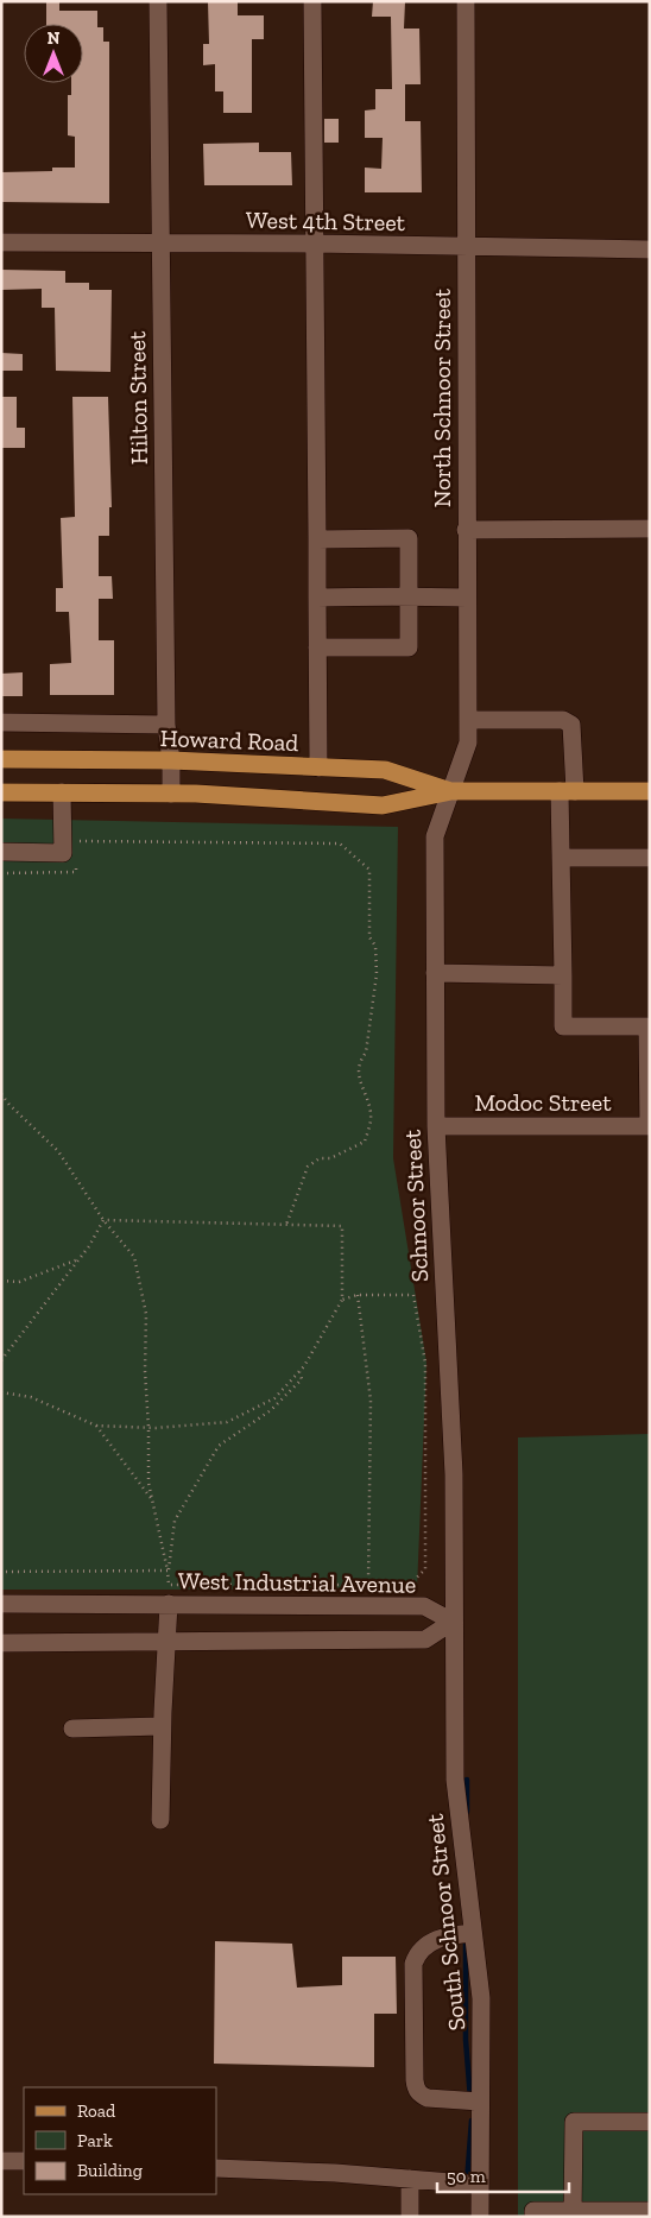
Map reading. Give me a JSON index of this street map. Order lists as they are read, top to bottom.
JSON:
{
  "streets": {
    "main road": ["Howard Road"],
    "street": [
      "West 4th Street",
      "Hilton Street",
      "North Schnoor Street",
      "Modoc Street",
      "Schnoor Street",
      "West Industrial Avenue",
      "South Schnoor Street"
    ]
  },
  "crossings": [
    ["West 4th Street", "Hilton Street"],
    ["West 4th Street", "North Schnoor Street"],
    ["Hilton Street", "Howard Road"],
    ["North Schnoor Street", "Howard Road"],
    ["North Schnoor Street", "Schnoor Street"],
    ["Howard Road", "Schnoor Street"],
    ["Modoc Street", "Schnoor Street"],
    ["Schnoor Street", "West Industrial Avenue"],
    ["Schnoor Street", "South Schnoor Street"],
    ["West Industrial Avenue", "South Schnoor Street"]
  ],
  "legend": ["Road", "Park", "Building"],
  "scale_bar": "50 m",
  "north": "top"
}
